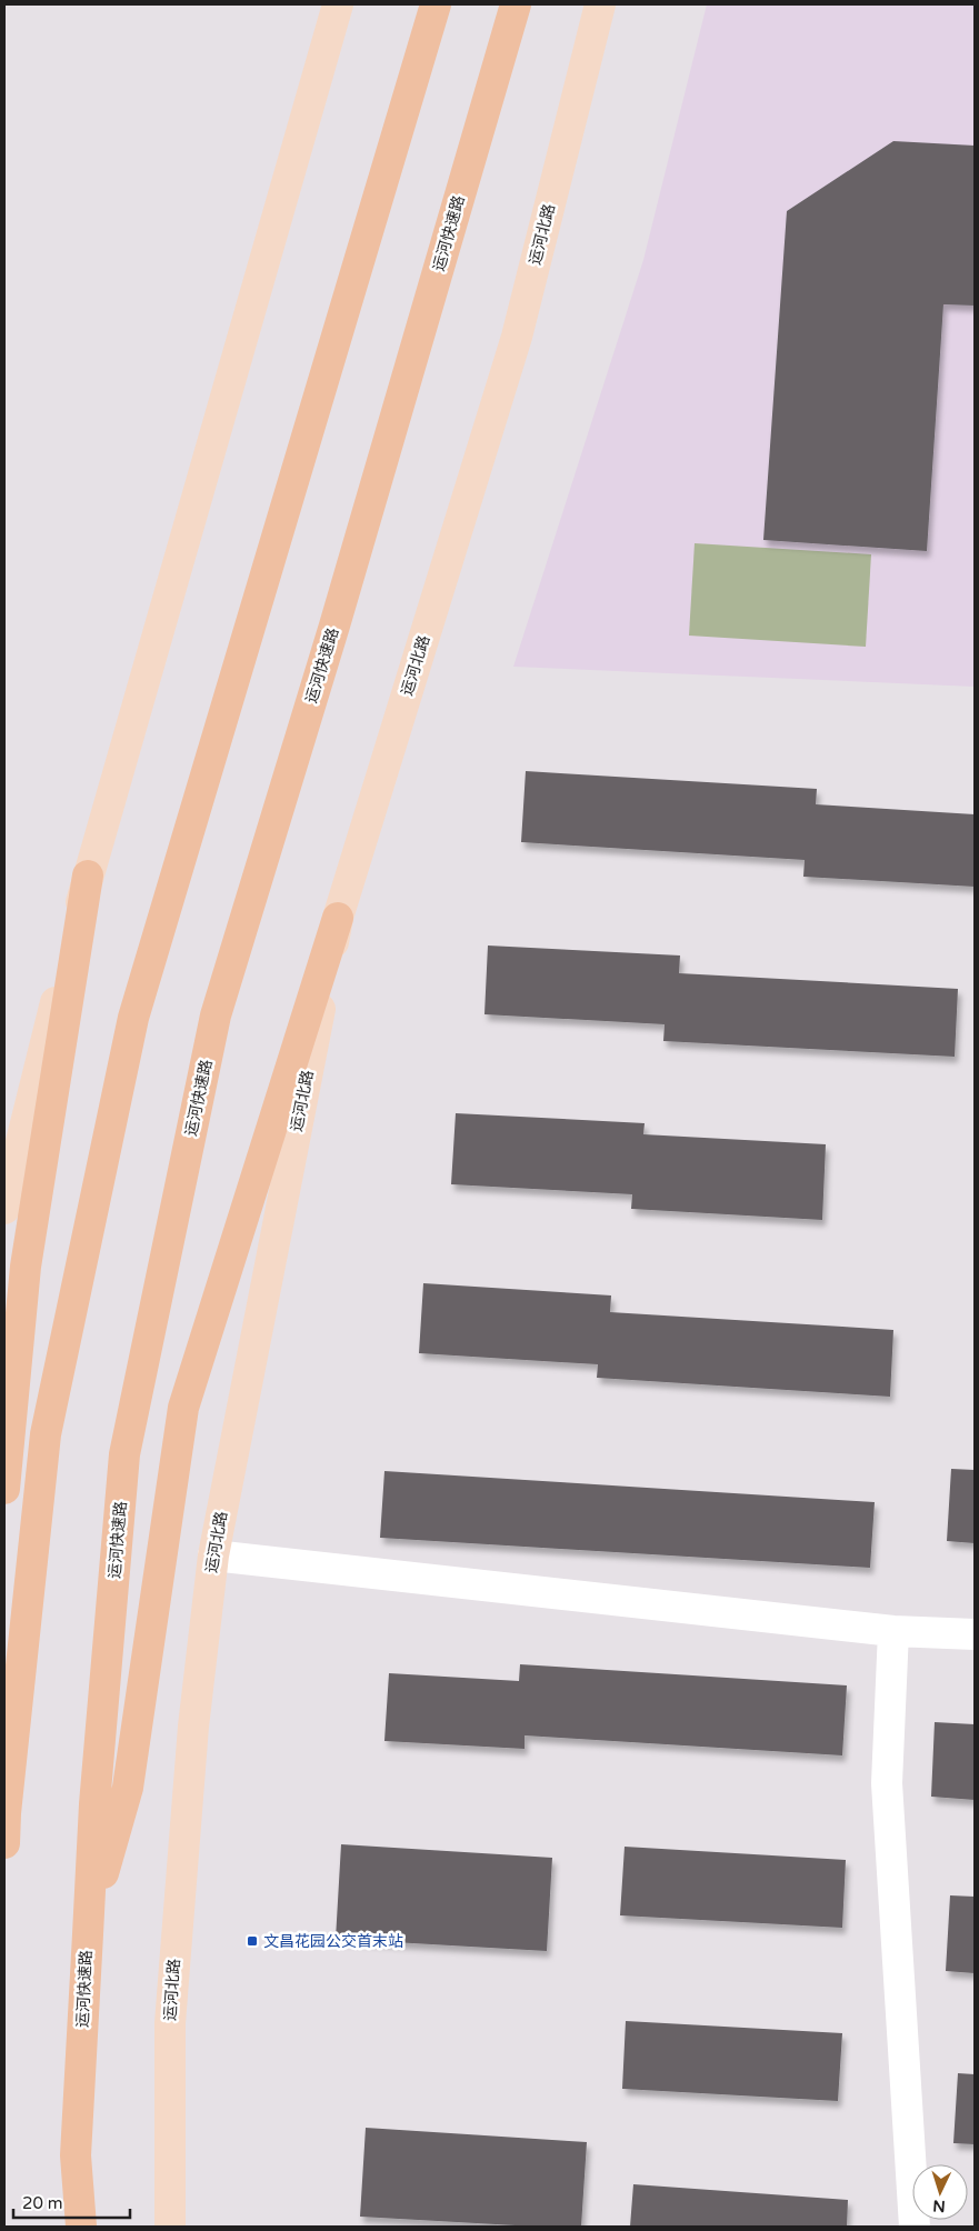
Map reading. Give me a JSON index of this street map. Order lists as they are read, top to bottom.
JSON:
{
  "streets": {
    "highway": ["运河快速路"],
    "main road": ["运河北路"]
  },
  "places": {
    "transit": ["文昌花园公交首末站"]
  },
  "scale_bar": "20 m",
  "north": "bottom"
}
